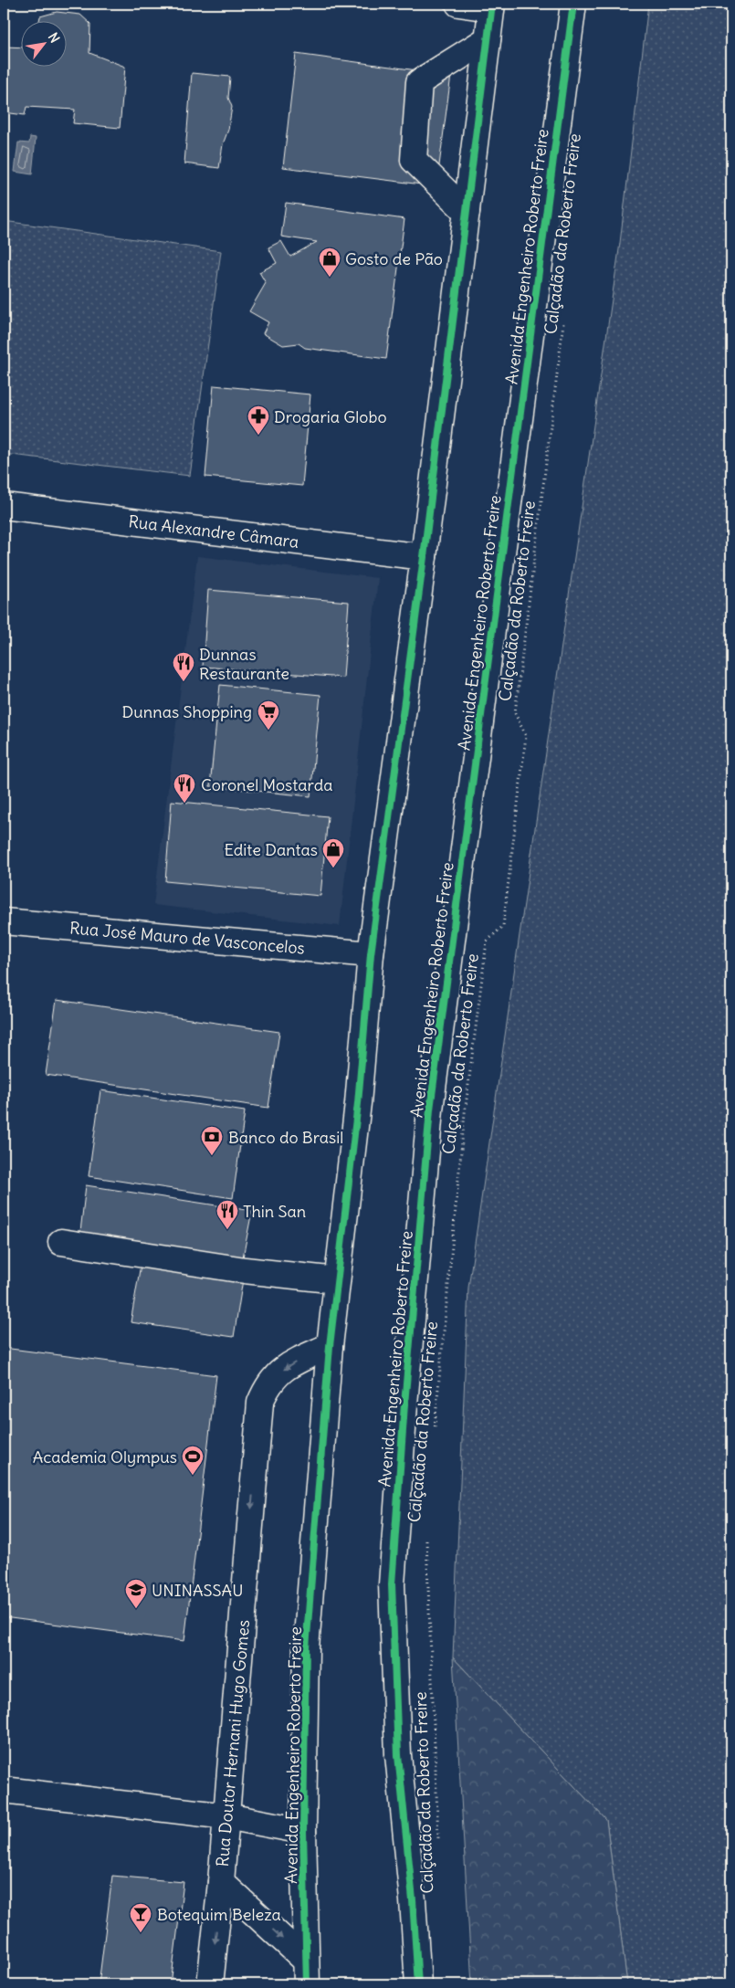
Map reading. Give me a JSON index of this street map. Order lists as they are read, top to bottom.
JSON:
{
  "streets": {
    "main road": [
      "Avenida Engenheiro Roberto Freire",
      "Rua Alexandre Câmara",
      "Rua José Mauro de Vasconcelos",
      "Rua Doutor Hernani Hugo Gomes"
    ],
    "cycle path": ["Calçadão da Roberto Freire"]
  },
  "crossings": [
    ["Avenida Engenheiro Roberto Freire", "Rua Alexandre Câmara"],
    ["Avenida Engenheiro Roberto Freire", "Rua José Mauro de Vasconcelos"],
    ["Avenida Engenheiro Roberto Freire", "Rua Doutor Hernani Hugo Gomes"]
  ],
  "one_way": ["Rua Doutor Hernani Hugo Gomes"],
  "places": {
    "shop": ["Gosto de Pão", "Edite Dantas"],
    "pharmacy": ["Drogaria Globo"],
    "restaurant": ["Dunnas Restaurante", "Coronel Mostarda", "Thin San"],
    "supermarket": ["Dunnas Shopping"],
    "bank": ["Banco do Brasil"],
    "sports": ["Academia Olympus"],
    "school or university": ["UNINASSAU"],
    "bar": ["Botequim Beleza"]
  },
  "north": "top right"
}
